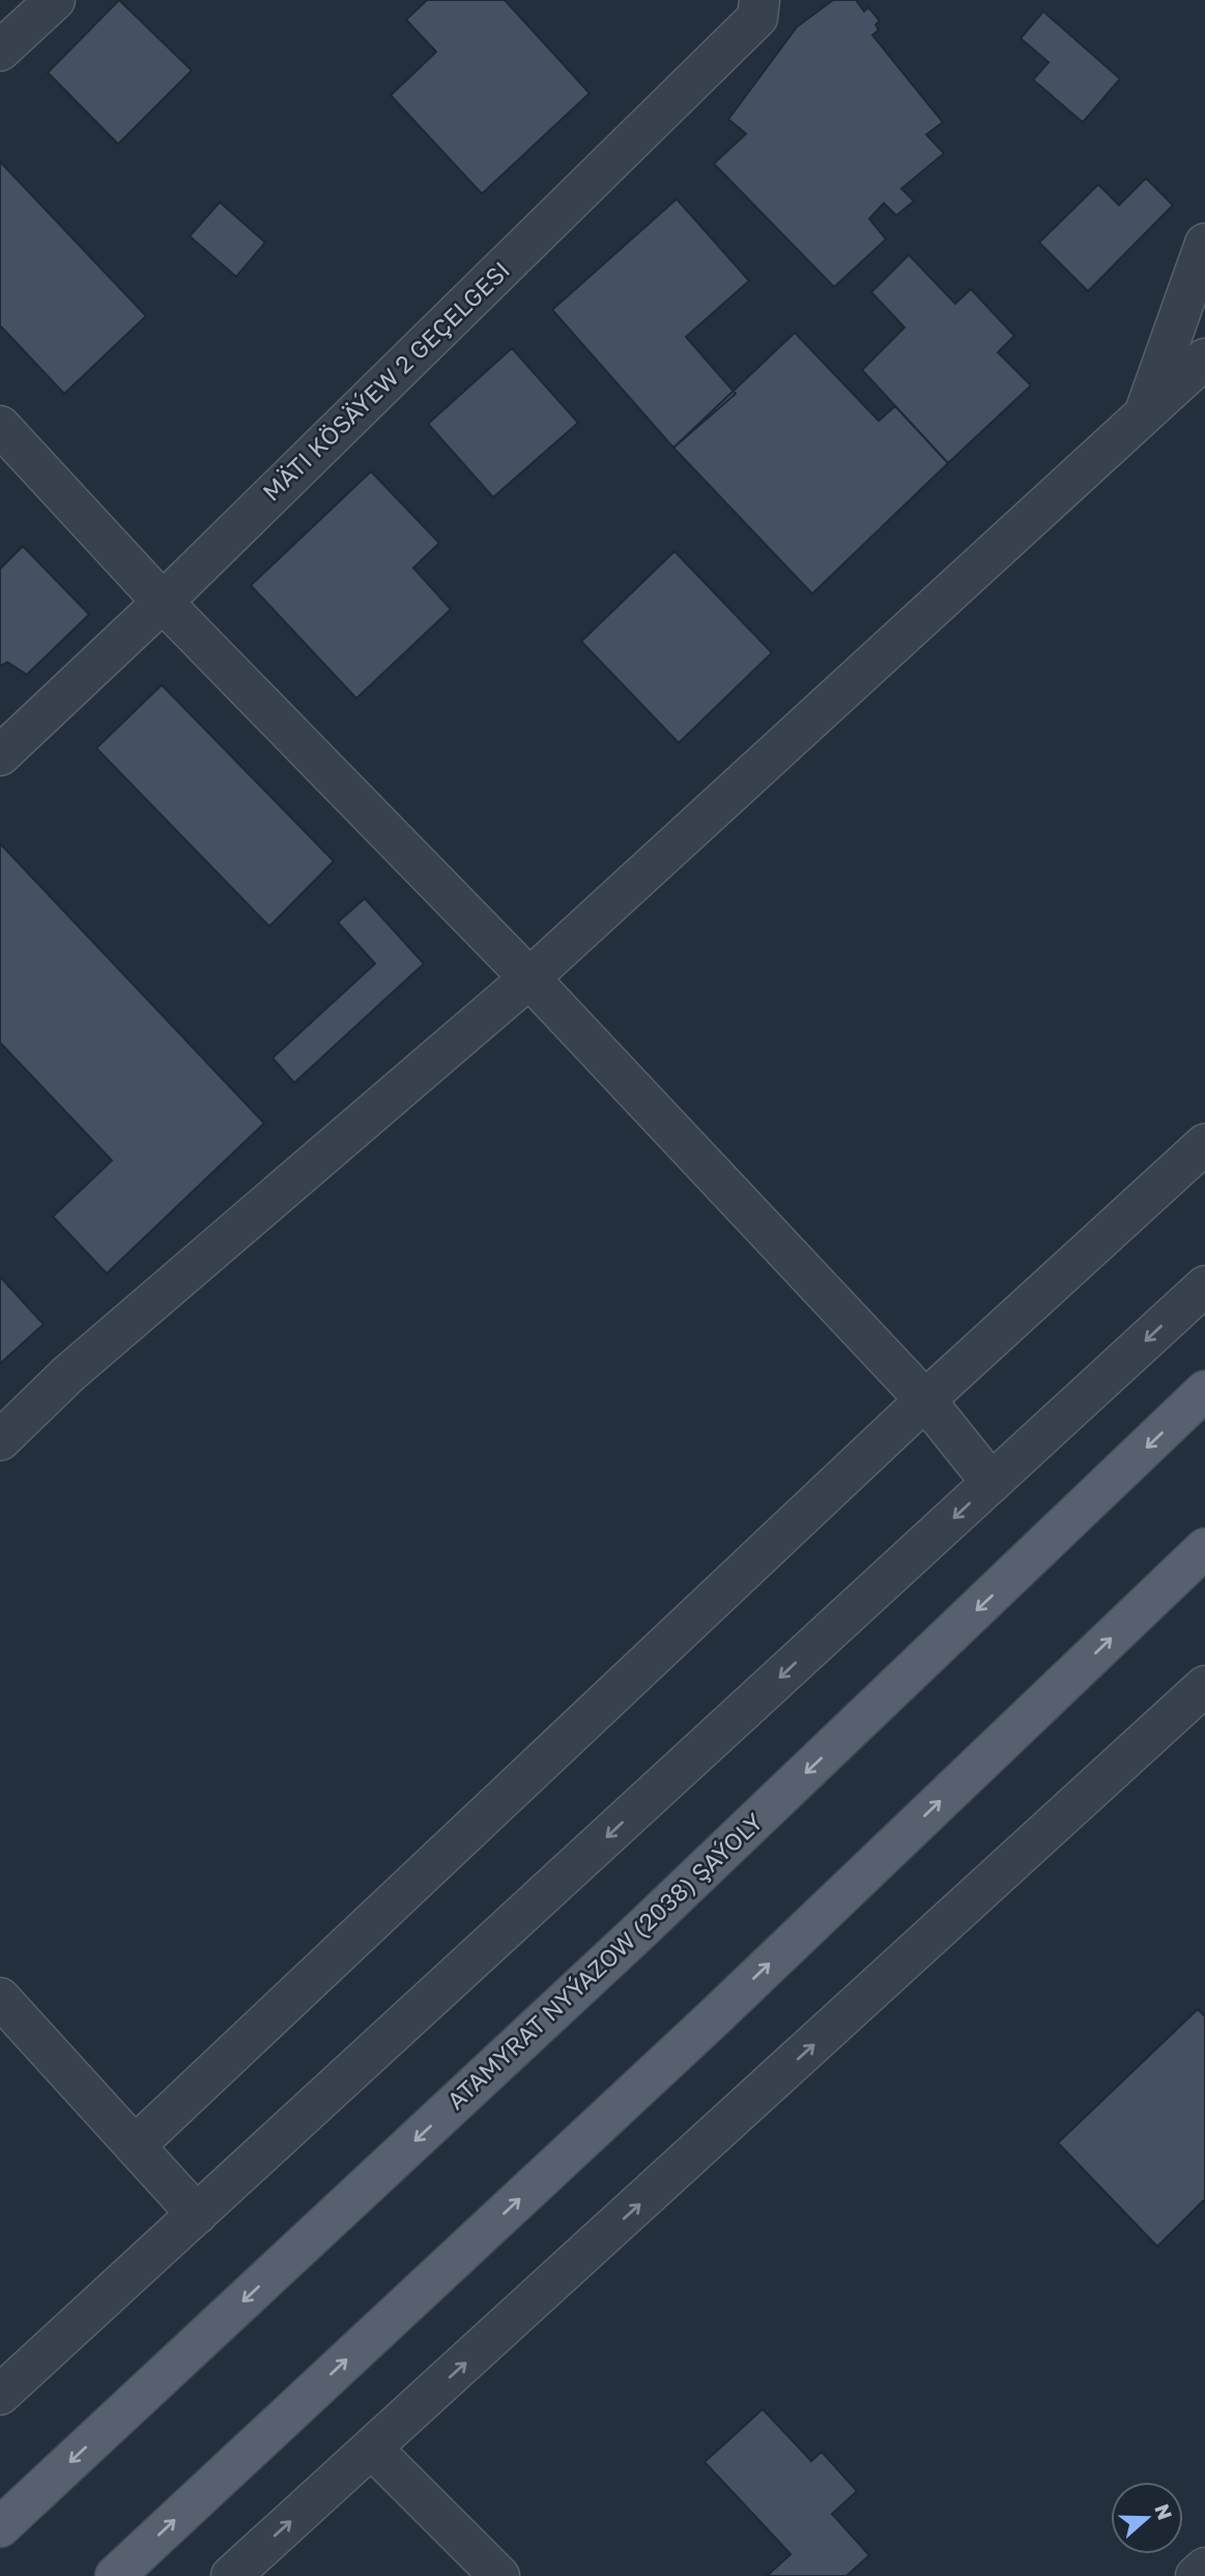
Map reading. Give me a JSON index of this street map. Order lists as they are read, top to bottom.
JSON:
{
  "streets": {
    "main road": ["ATAMYRAT NYÝAZOW (2038) ŞAÝOLY"],
    "street": ["MÄTI KÖSÄÝEW 2 GEÇELGESI"]
  },
  "north": "right"
}
